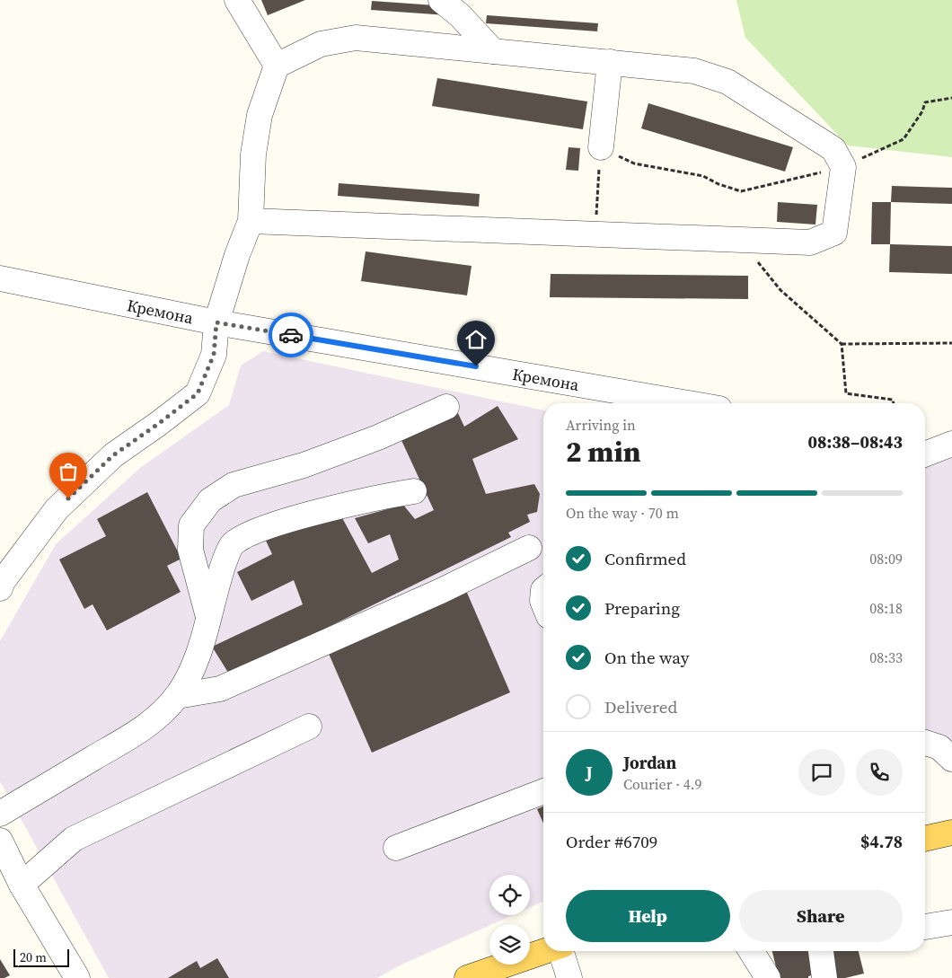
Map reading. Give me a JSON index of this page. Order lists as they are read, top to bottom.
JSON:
{
  "streets": {
    "street": ["Кремона"]
  },
  "scale_bar": "20 m",
  "page": {
    "heading": ["2 min", "Arriving in", "08:38–08:43"],
    "panel": [
      "Jordan",
      "Courier · 4.9",
      "Order #6709",
      "$4.78"
    ],
    "bar": "On the way · 70 m",
    "list": [
      ["Confirmed", "08:09"],
      ["Preparing", "08:18"],
      ["On the way", "08:33"],
      "Delivered"
    ],
    "round": "J",
    "buttons": ["Help", "Share"],
    "scale": "20 m"
  }
}
